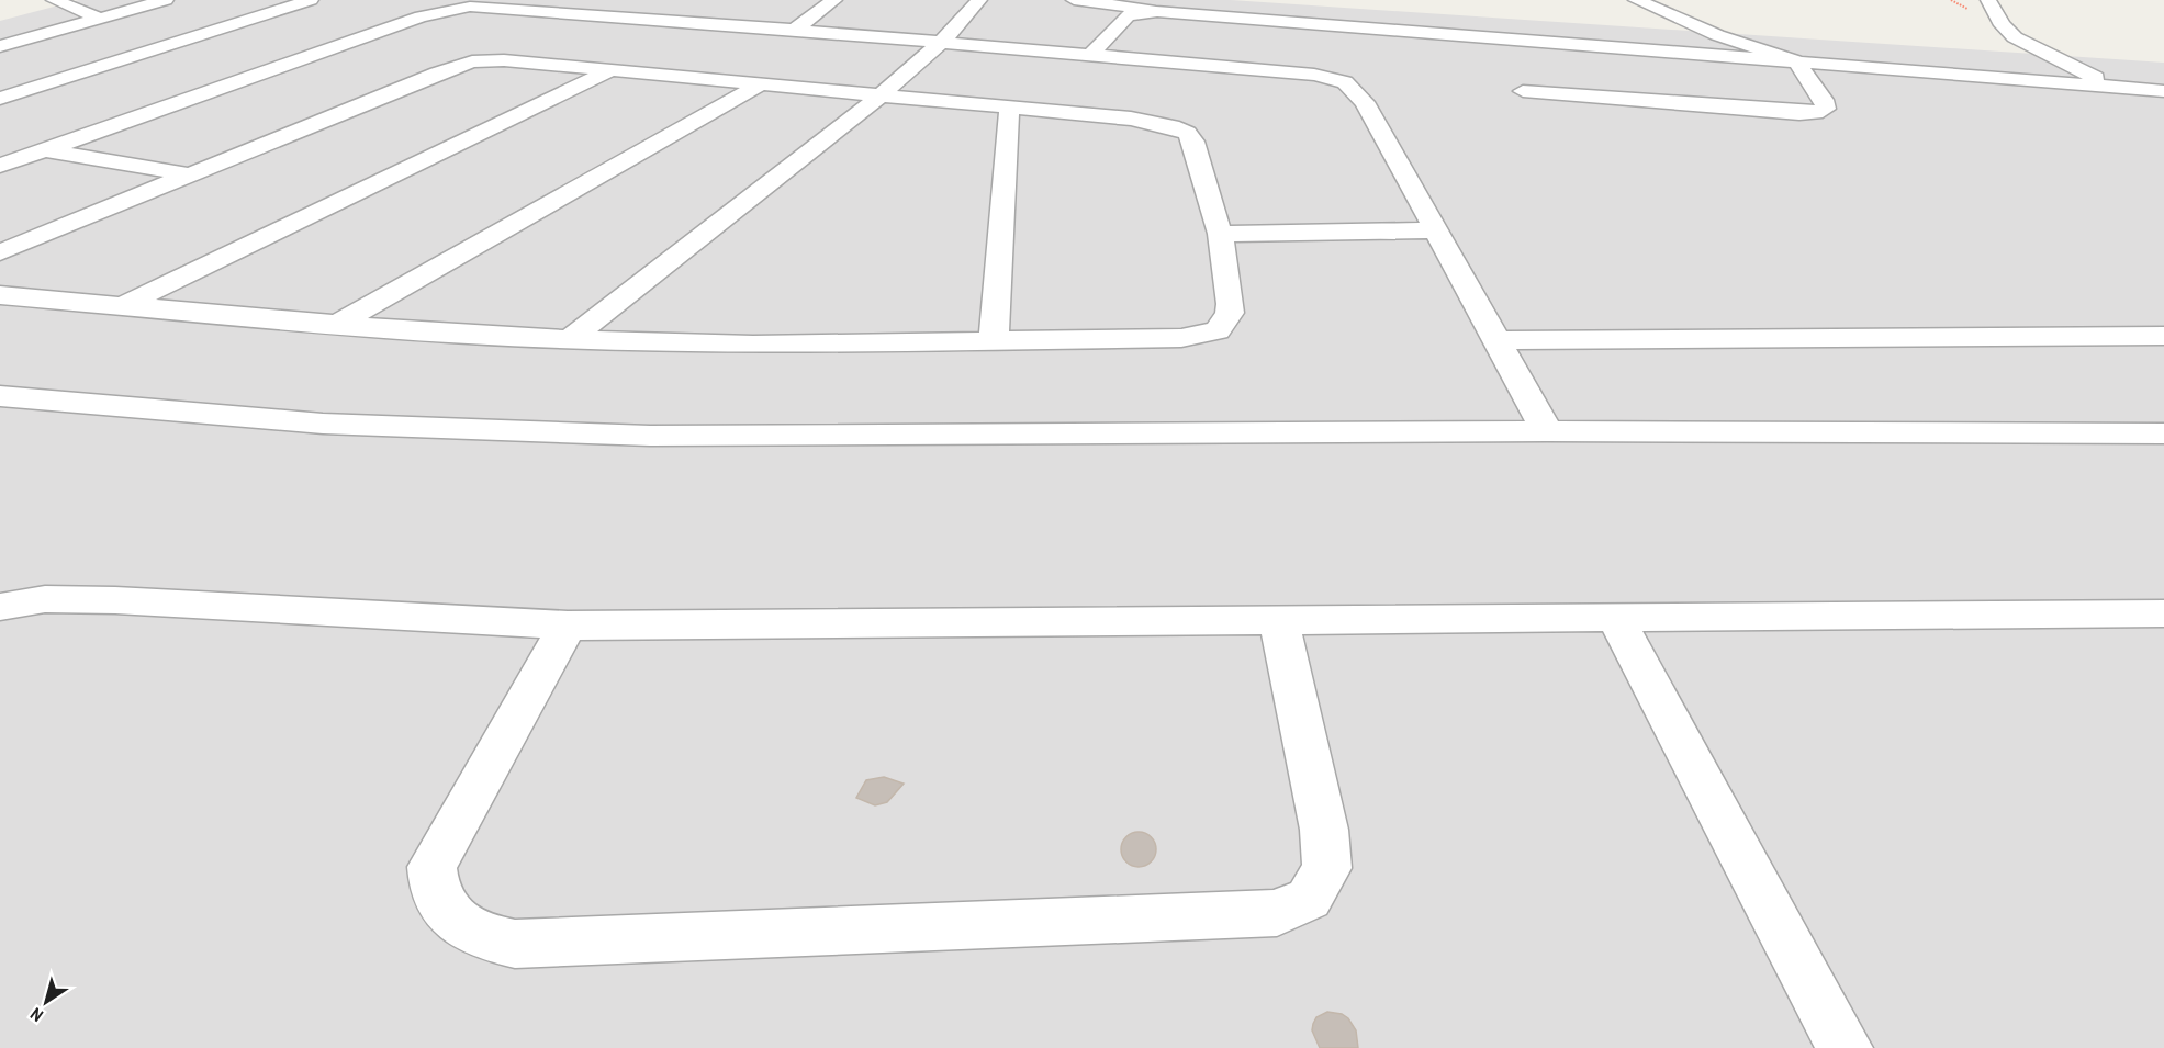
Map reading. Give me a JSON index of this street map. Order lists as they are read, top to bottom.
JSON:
{
  "north": "bottom left"
}
